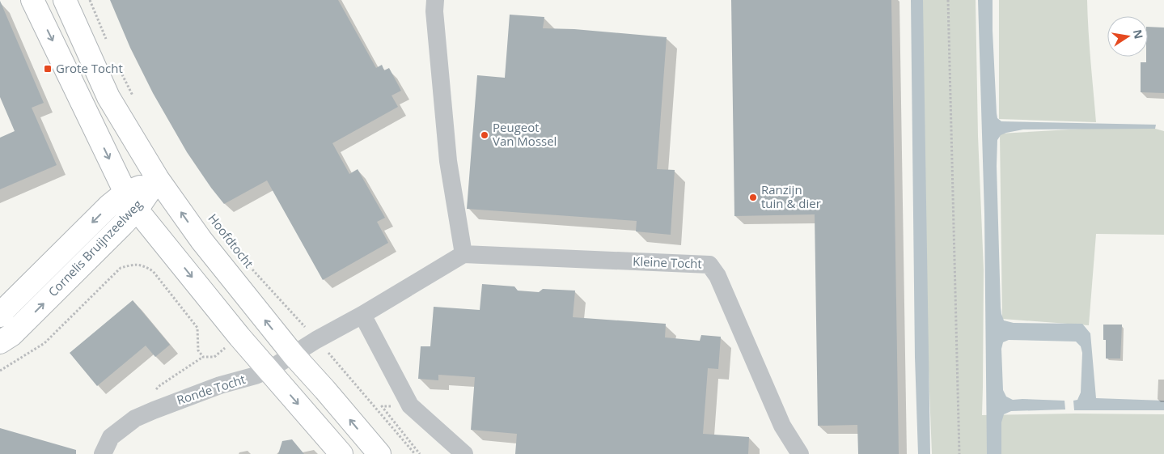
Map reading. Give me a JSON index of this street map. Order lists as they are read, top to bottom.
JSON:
{
  "streets": {
    "main road": ["Hoofdtocht", "Cornelis Bruijnzeelweg"],
    "street": ["Kleine Tocht", "Ronde Tocht"]
  },
  "crossings": [
    ["Hoofdtocht", "Cornelis Bruijnzeelweg"],
    ["Hoofdtocht", "Ronde Tocht"]
  ],
  "places": {
    "transit": ["Grote Tocht"],
    "other": ["Peugeot Van Mossel", "Ranzijn tuin & dier"]
  },
  "north": "right"
}
